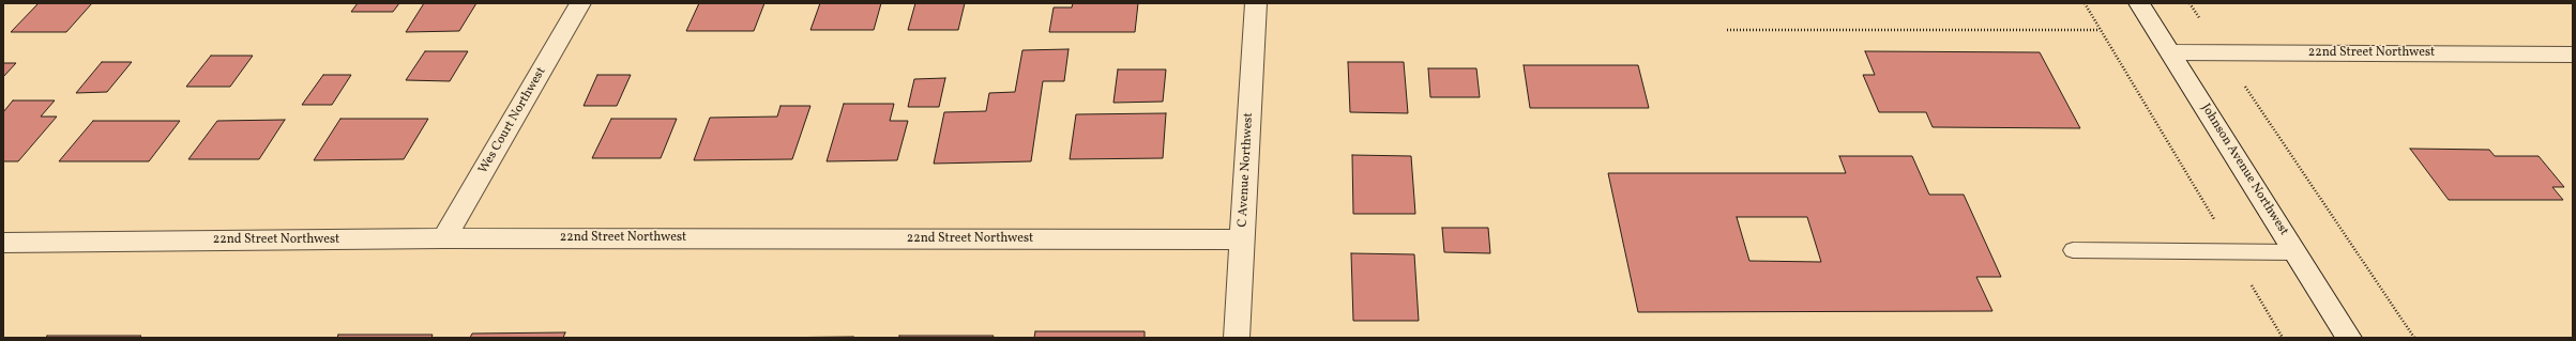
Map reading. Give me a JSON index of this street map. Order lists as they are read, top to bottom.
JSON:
{
  "streets": {
    "street": [
      "22nd Street Northwest",
      "Wes Court Northwest",
      "C Avenue Northwest",
      "Johnson Avenue Northwest"
    ]
  },
  "crossings": [
    ["22nd Street Northwest", "Wes Court Northwest"],
    ["22nd Street Northwest", "C Avenue Northwest"],
    ["22nd Street Northwest", "Johnson Avenue Northwest"]
  ]
}
